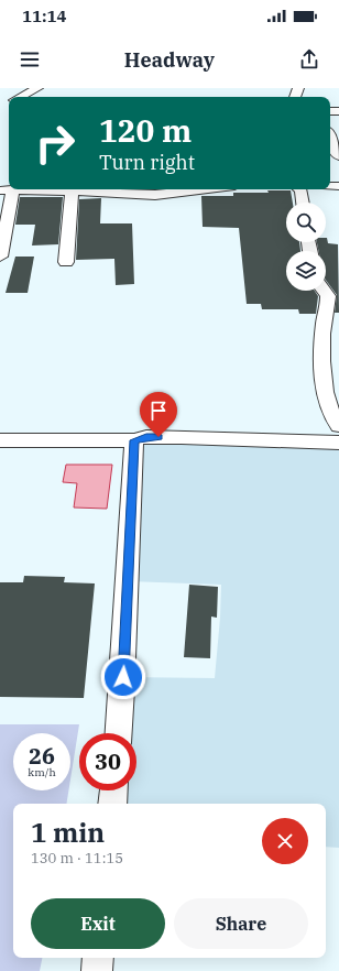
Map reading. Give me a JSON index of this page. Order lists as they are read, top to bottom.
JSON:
{
  "page": {
    "status": "11:14",
    "header": "Headway",
    "turn": ["120 m", "Turn right"],
    "speed": "26 km/h",
    "limit": "30",
    "heading": ["1 min", "130 m · 11:15"],
    "buttons": ["Exit", "Share"]
  }
}
